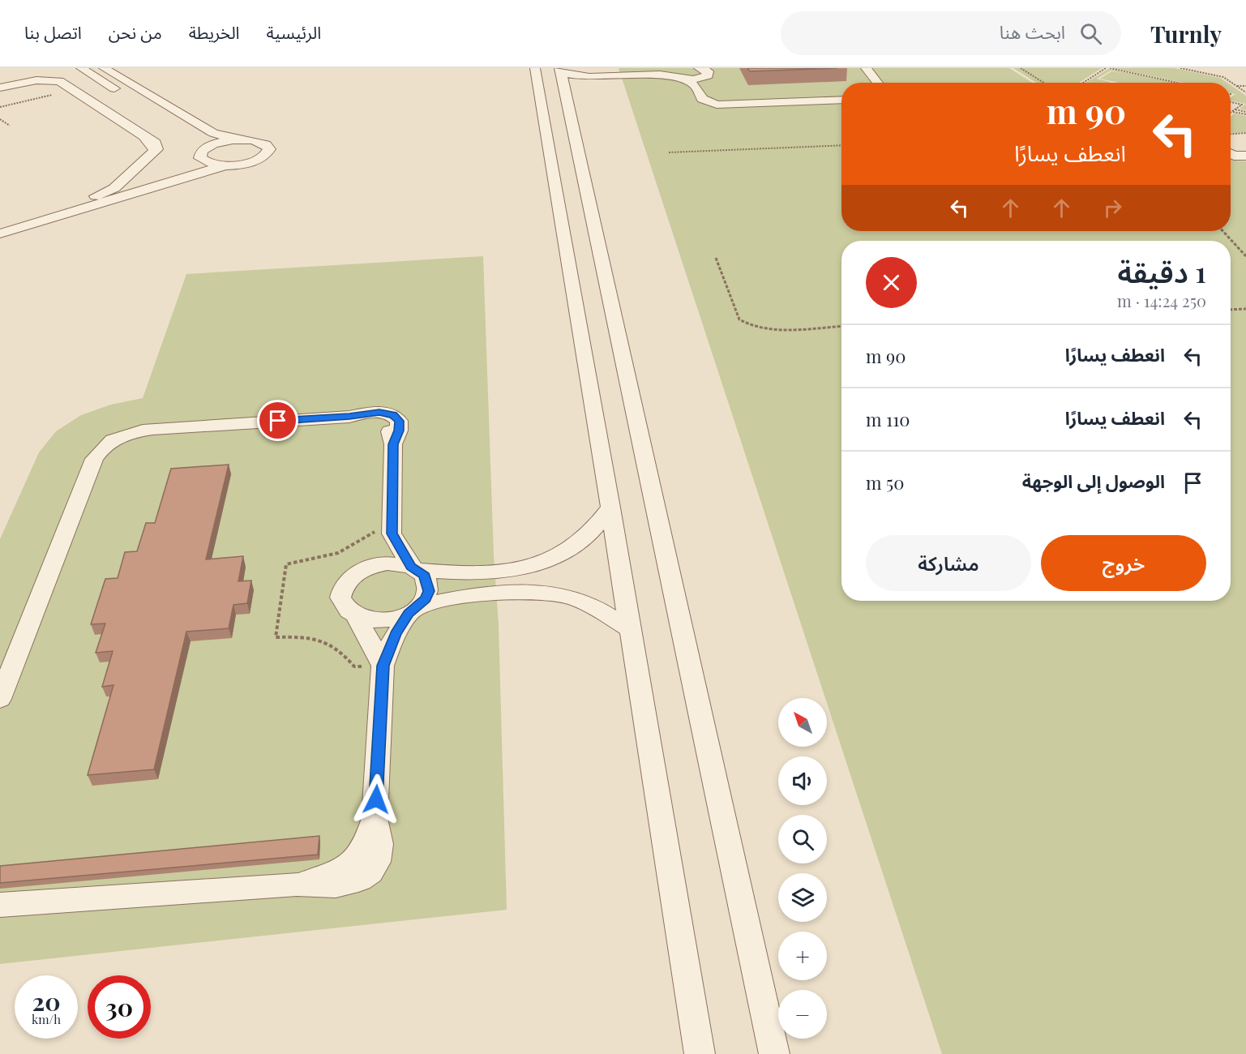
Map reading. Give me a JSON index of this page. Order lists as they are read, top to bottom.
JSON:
{
  "north": "top left",
  "page": {
    "header": "Turnly",
    "search": "ابحث هنا",
    "nav": [
      "الرئيسية",
      "الخريطة",
      "من نحن",
      "اتصل بنا"
    ],
    "turn": ["90 m", "انعطف يسارًا"],
    "heading": ["1 دقيقة", "250 m · 14:24"],
    "list": [
      {
        "name": "انعطف يسارًا",
        "value": "90 m"
      },
      {
        "name": "انعطف يسارًا",
        "value": "110 m"
      },
      {
        "name": "الوصول إلى الوجهة",
        "value": "50 m"
      }
    ],
    "buttons": ["خروج", "مشاركة"],
    "map_buttons": ["+", "−"],
    "speed": "20 km/h",
    "limit": "30"
  }
}
